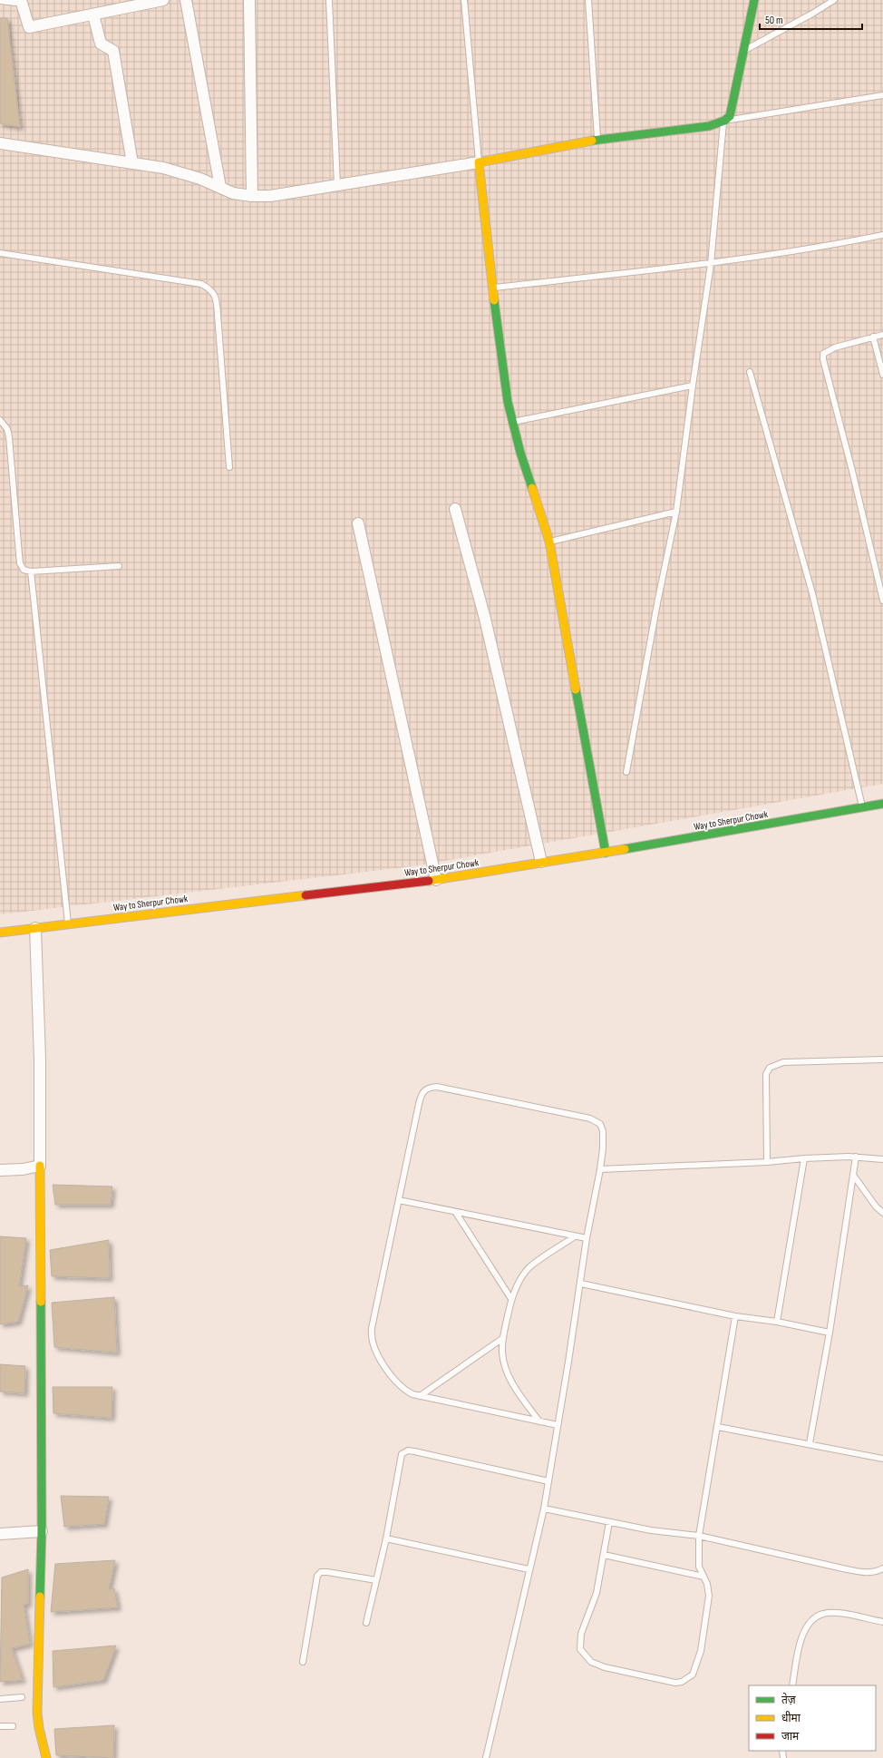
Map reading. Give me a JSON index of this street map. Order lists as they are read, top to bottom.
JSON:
{
  "streets": {
    "street": ["Way to Sherpur Chowk"]
  },
  "legend": ["तेज़", "धीमा", "जाम"],
  "scale_bar": "50 m"
}
